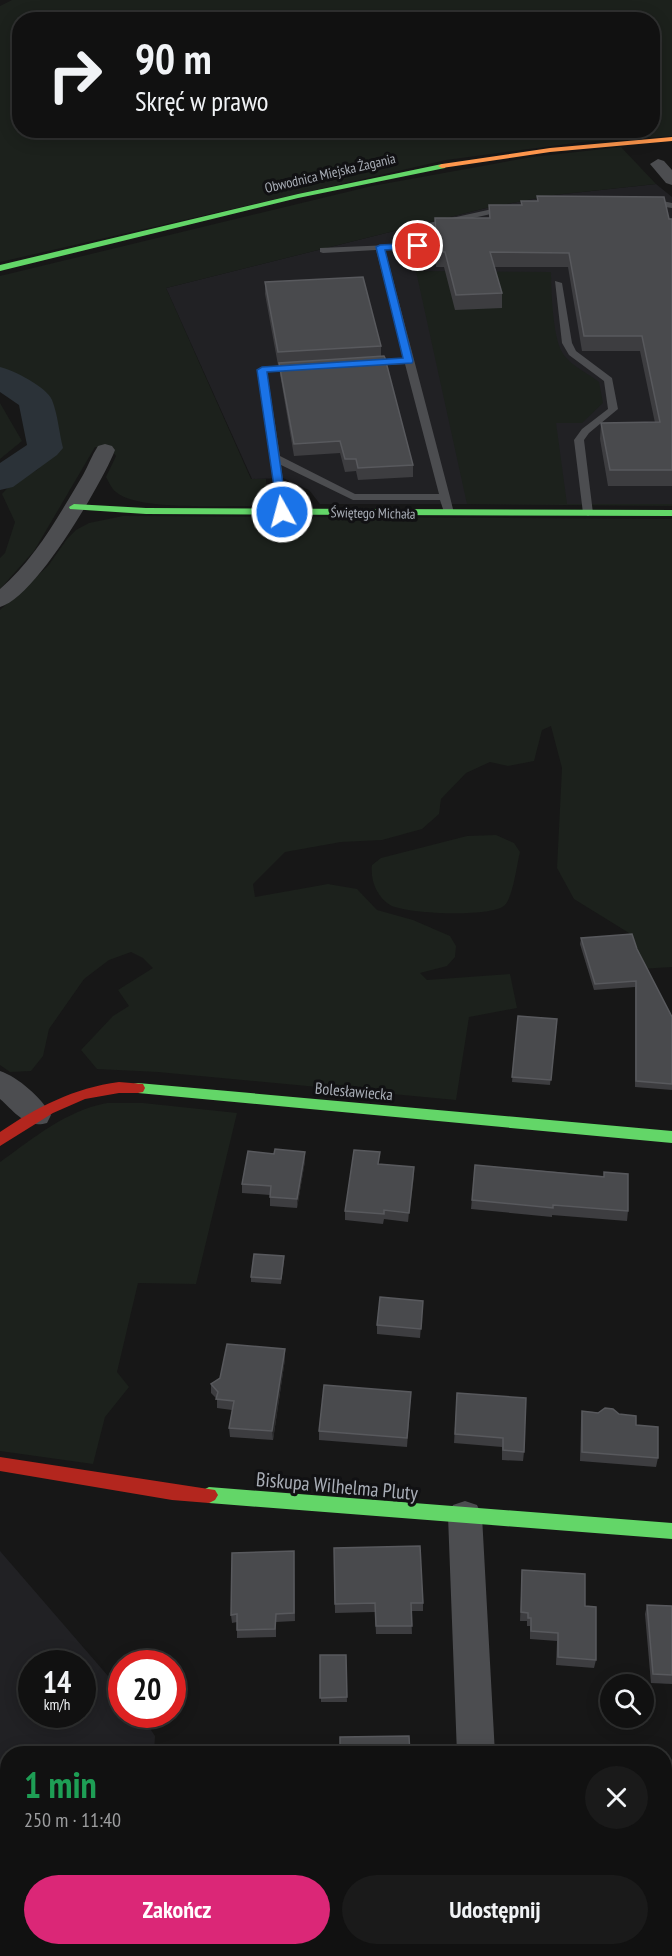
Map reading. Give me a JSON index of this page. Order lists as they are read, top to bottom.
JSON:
{
  "streets": {
    "street": [
      "Obwodnica Miejska Żagania",
      "Świętego Michała",
      "Bolesławiecka",
      "Biskupa Wilhelma Pluty"
    ]
  },
  "page": {
    "turn": ["90 m", "Skręć w prawo"],
    "speed": "14 km/h",
    "limit": "20",
    "heading": ["1 min", "250 m · 11:40"],
    "buttons": ["Zakończ", "Udostępnij"]
  }
}
